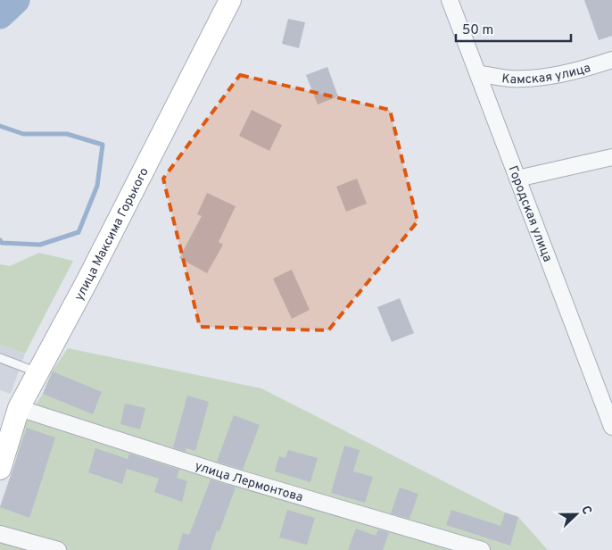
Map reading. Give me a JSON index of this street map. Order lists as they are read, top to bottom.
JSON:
{
  "streets": {
    "street": [
      "Камская улица",
      "Городская улица",
      "улица Максима Горького",
      "улица Лермонтова"
    ]
  },
  "crossings": [
    ["Камская улица", "Городская улица"],
    ["улица Максима Горького", "улица Лермонтова"]
  ],
  "scale_bar": "50 m",
  "north": "right"
}
